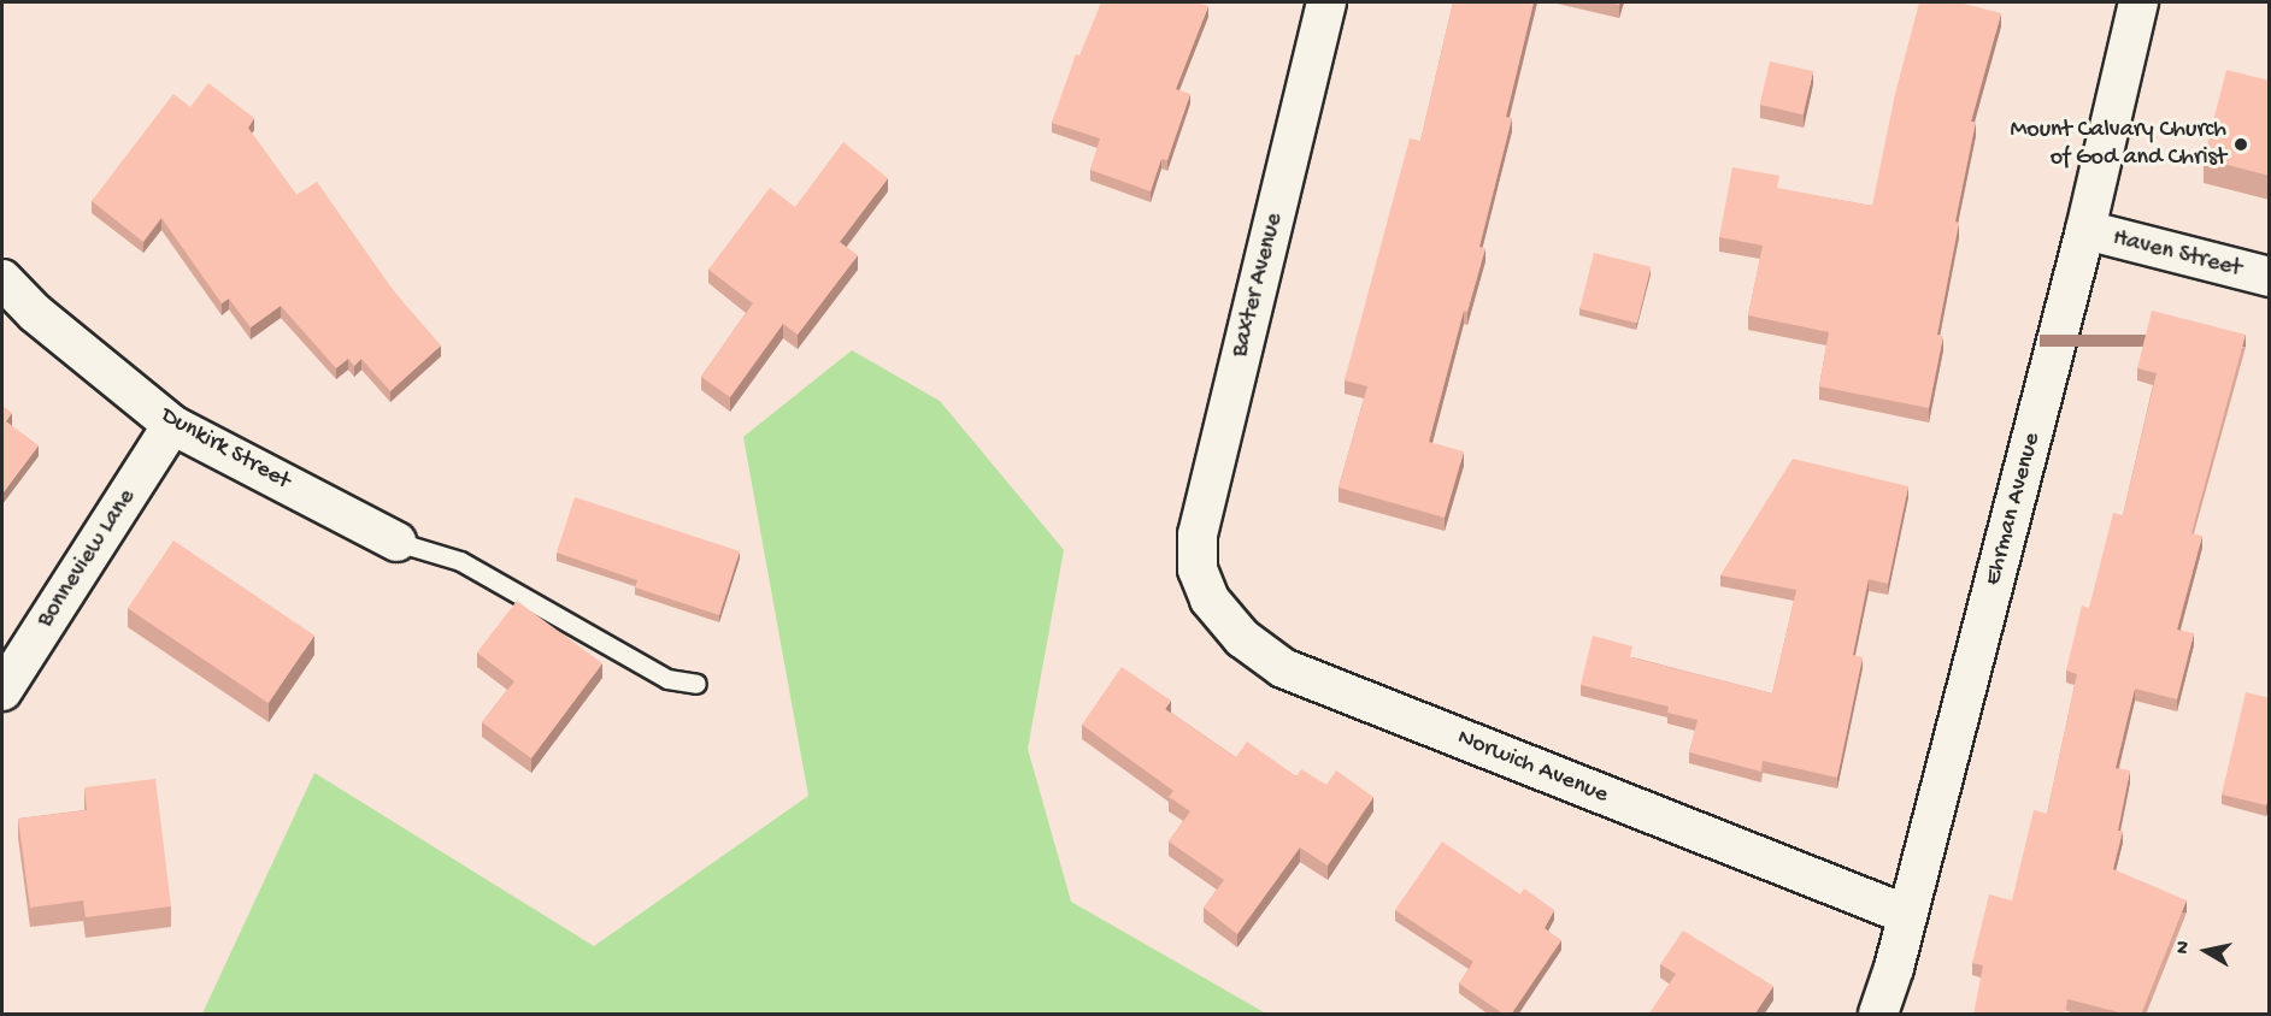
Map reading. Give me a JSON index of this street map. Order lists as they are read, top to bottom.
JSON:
{
  "streets": {
    "street": [
      "Haven Street",
      "Baxter Avenue",
      "Dunkirk Street",
      "Ehrman Avenue",
      "Bonneview Lane",
      "Norwich Avenue"
    ]
  },
  "crossings": [
    ["Haven Street", "Ehrman Avenue"],
    ["Baxter Avenue", "Norwich Avenue"],
    ["Dunkirk Street", "Bonneview Lane"],
    ["Ehrman Avenue", "Norwich Avenue"]
  ],
  "places": ["Mount Calvary Church of God and Christ"],
  "north": "left"
}
